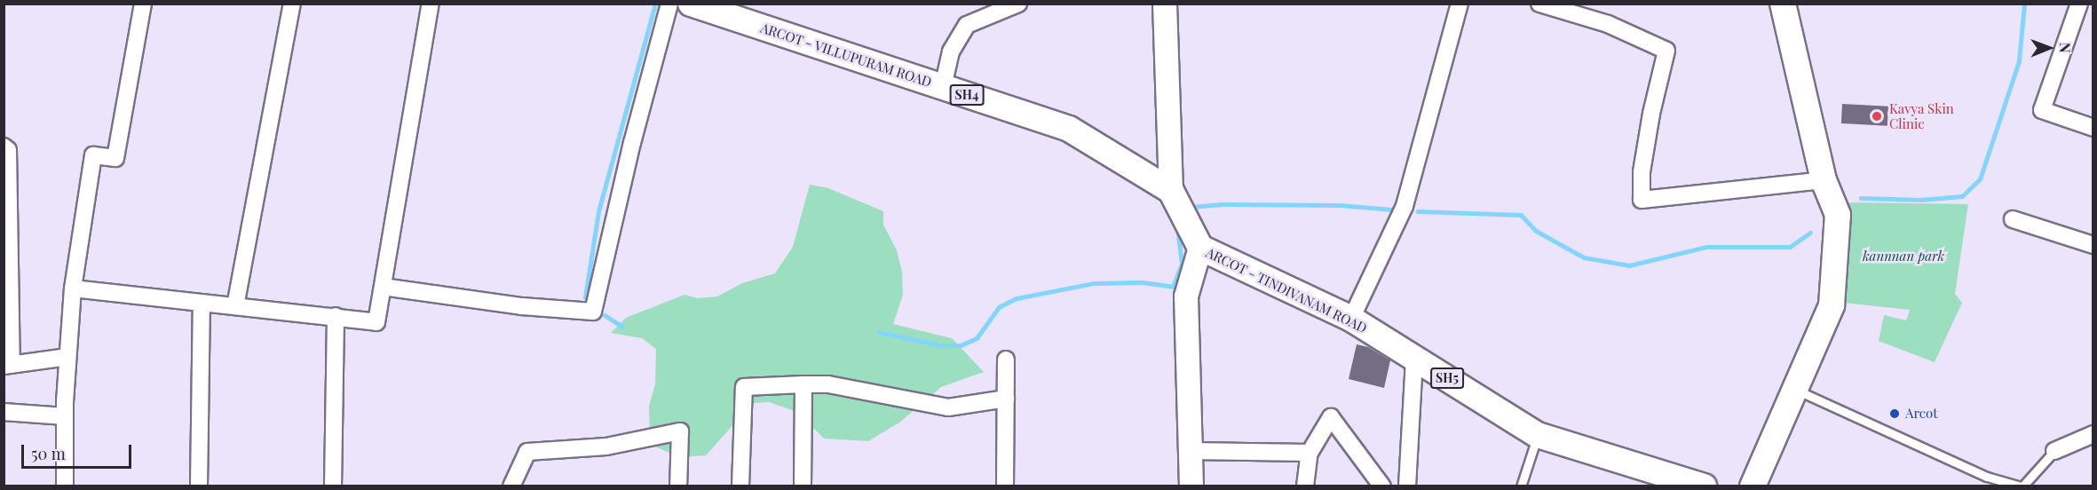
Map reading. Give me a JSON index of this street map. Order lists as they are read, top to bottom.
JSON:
{
  "streets": {
    "main road": [
      "ARCOT - VILLUPURAM ROAD",
      "SH4",
      "ARCOT - TINDIVANAM ROAD",
      "SH5"
    ]
  },
  "parks": ["kannnan park"],
  "places": ["Kavya Skin Clinic", "Arcot"],
  "scale_bar": "50 m",
  "north": "right"
}
